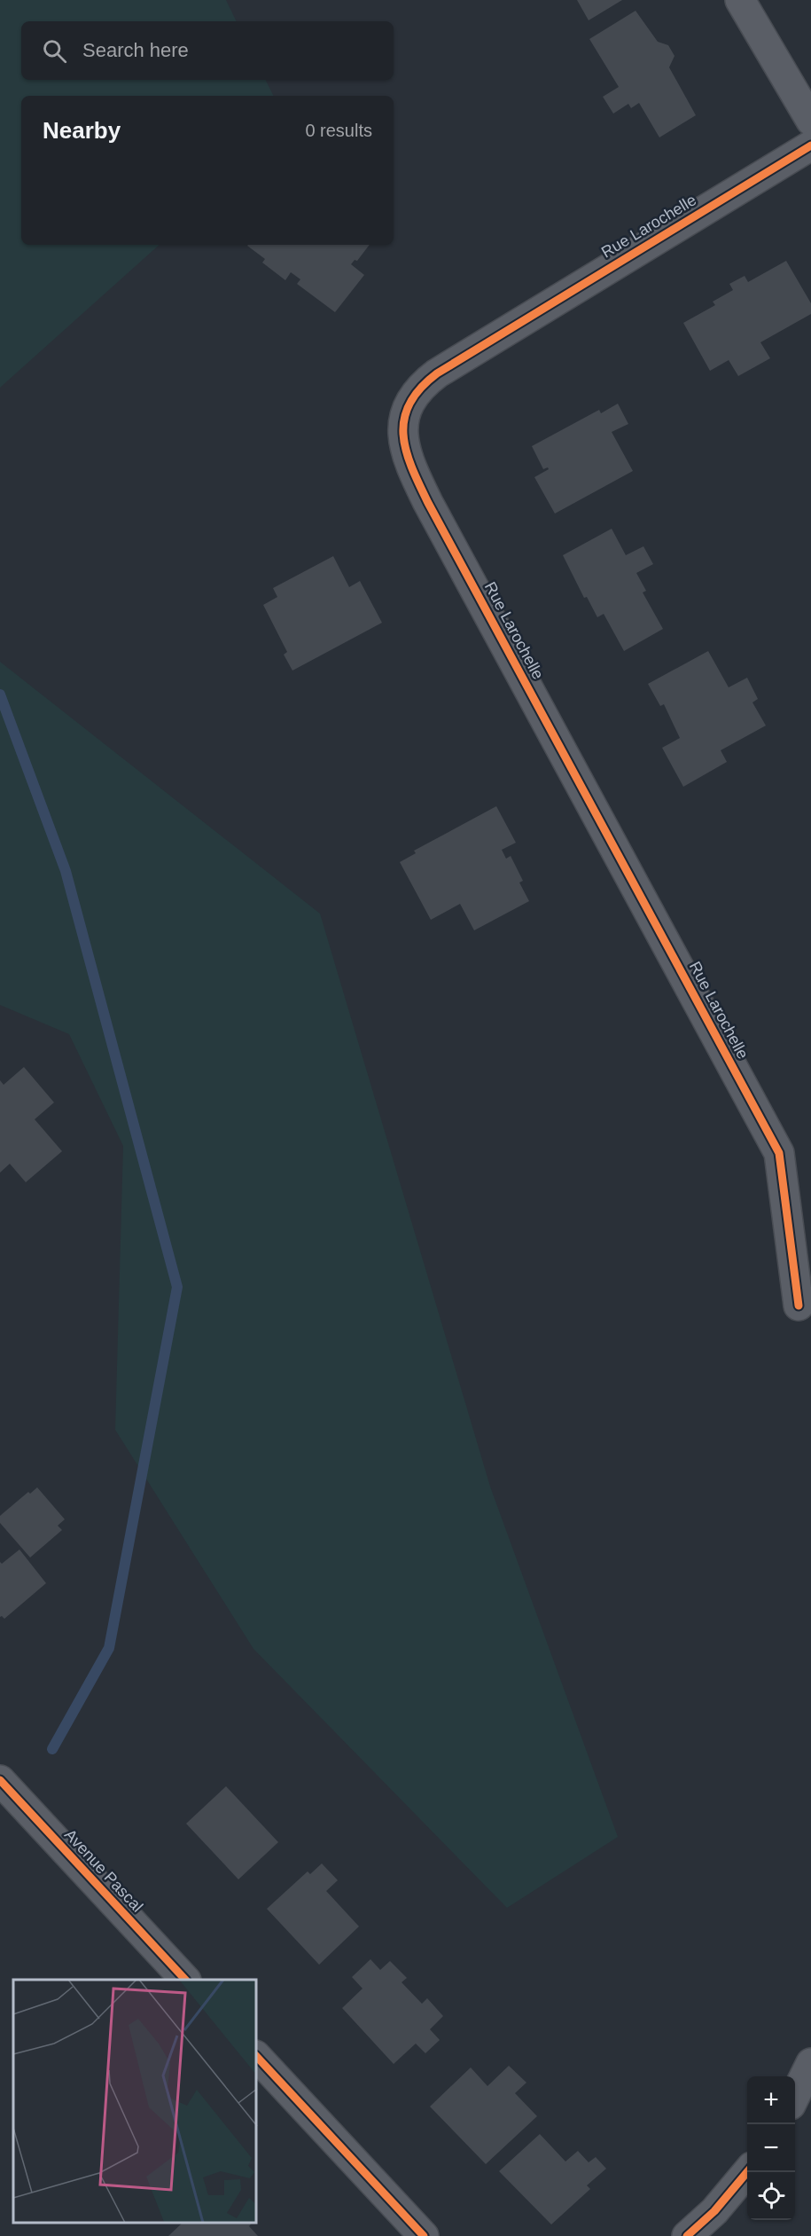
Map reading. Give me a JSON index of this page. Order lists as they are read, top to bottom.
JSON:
{
  "streets": {
    "street": ["Rue Larochelle", "Avenue Pascal"]
  },
  "page": {
    "search": "Search here",
    "heading": ["Nearby", "0 results"],
    "map_buttons": ["+", "−"]
  }
}
